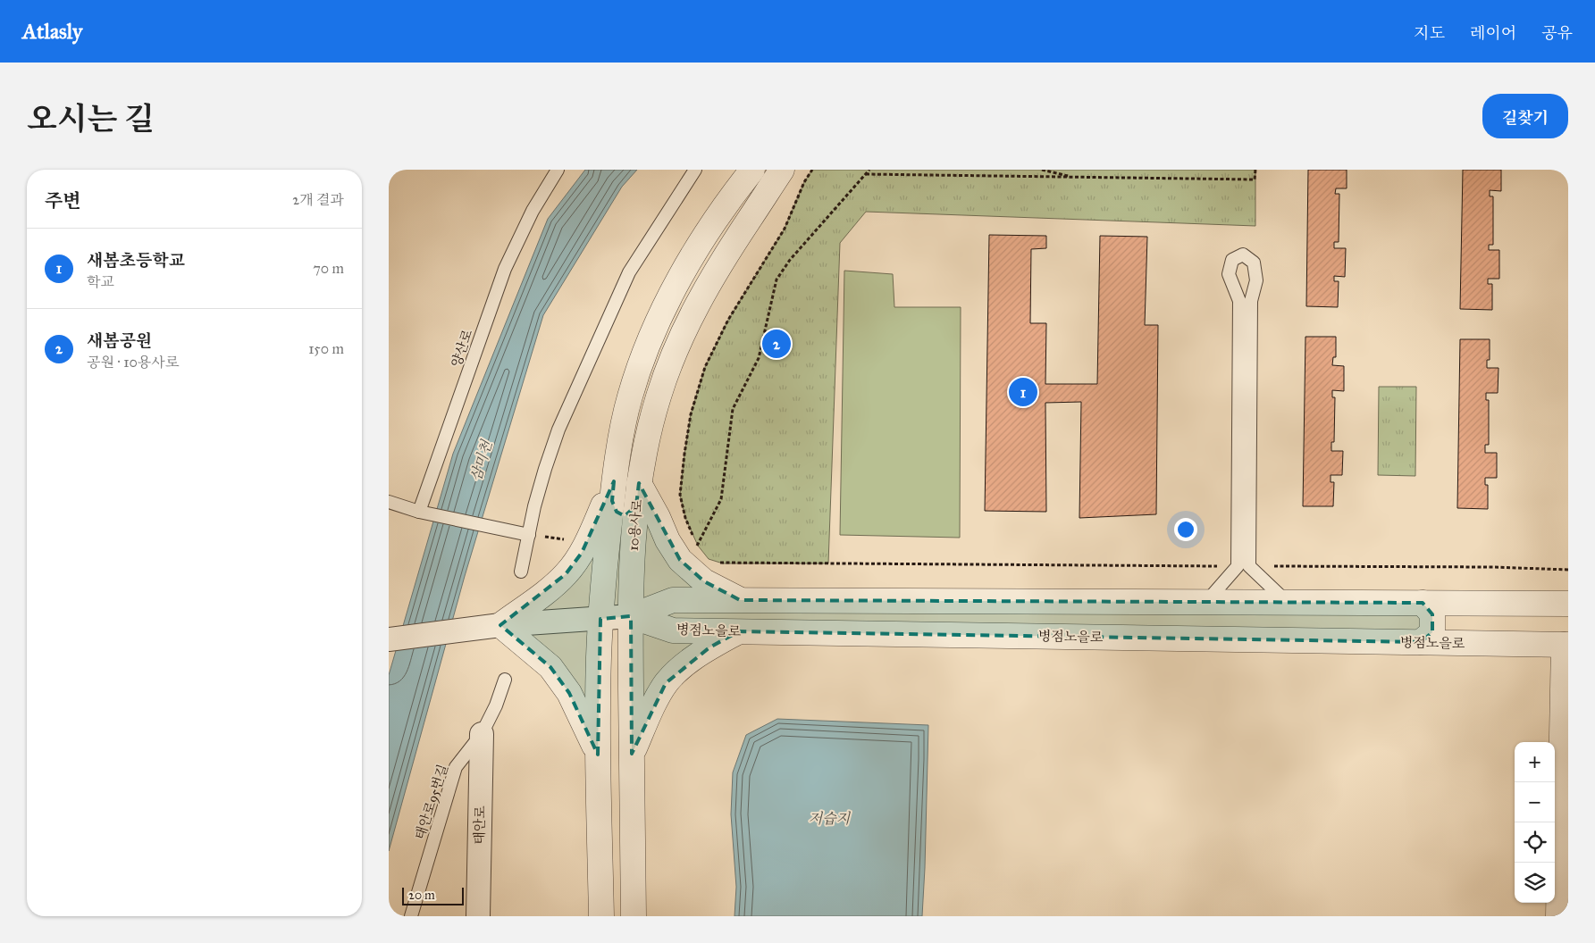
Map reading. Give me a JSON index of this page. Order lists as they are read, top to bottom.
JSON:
{
  "streets": {
    "street": ["10용사로", "병점노을로", "태안로"],
    "lane": ["양산로", "태안로95번길"]
  },
  "crossings": [
    ["10용사로", "병점노을로"],
    ["태안로95번길", "태안로"]
  ],
  "water": ["삼미천", "저습지"],
  "scale_bar": "20 m",
  "page": {
    "header": "Atlasly",
    "nav": ["지도", "레이어", "공유"],
    "title": "오시는 길",
    "buttons": "길찾기",
    "heading": ["주변", "2개 결과"],
    "list": [
      {
        "mark": "1",
        "name": "새봄초등학교",
        "note": "학교",
        "value": "70 m"
      },
      {
        "mark": "2",
        "name": "새봄공원",
        "note": "공원 · 10용사로",
        "value": "150 m"
      }
    ],
    "pins": ["2", "1"],
    "map_buttons": ["+", "−"],
    "scale": "20 m"
  }
}
